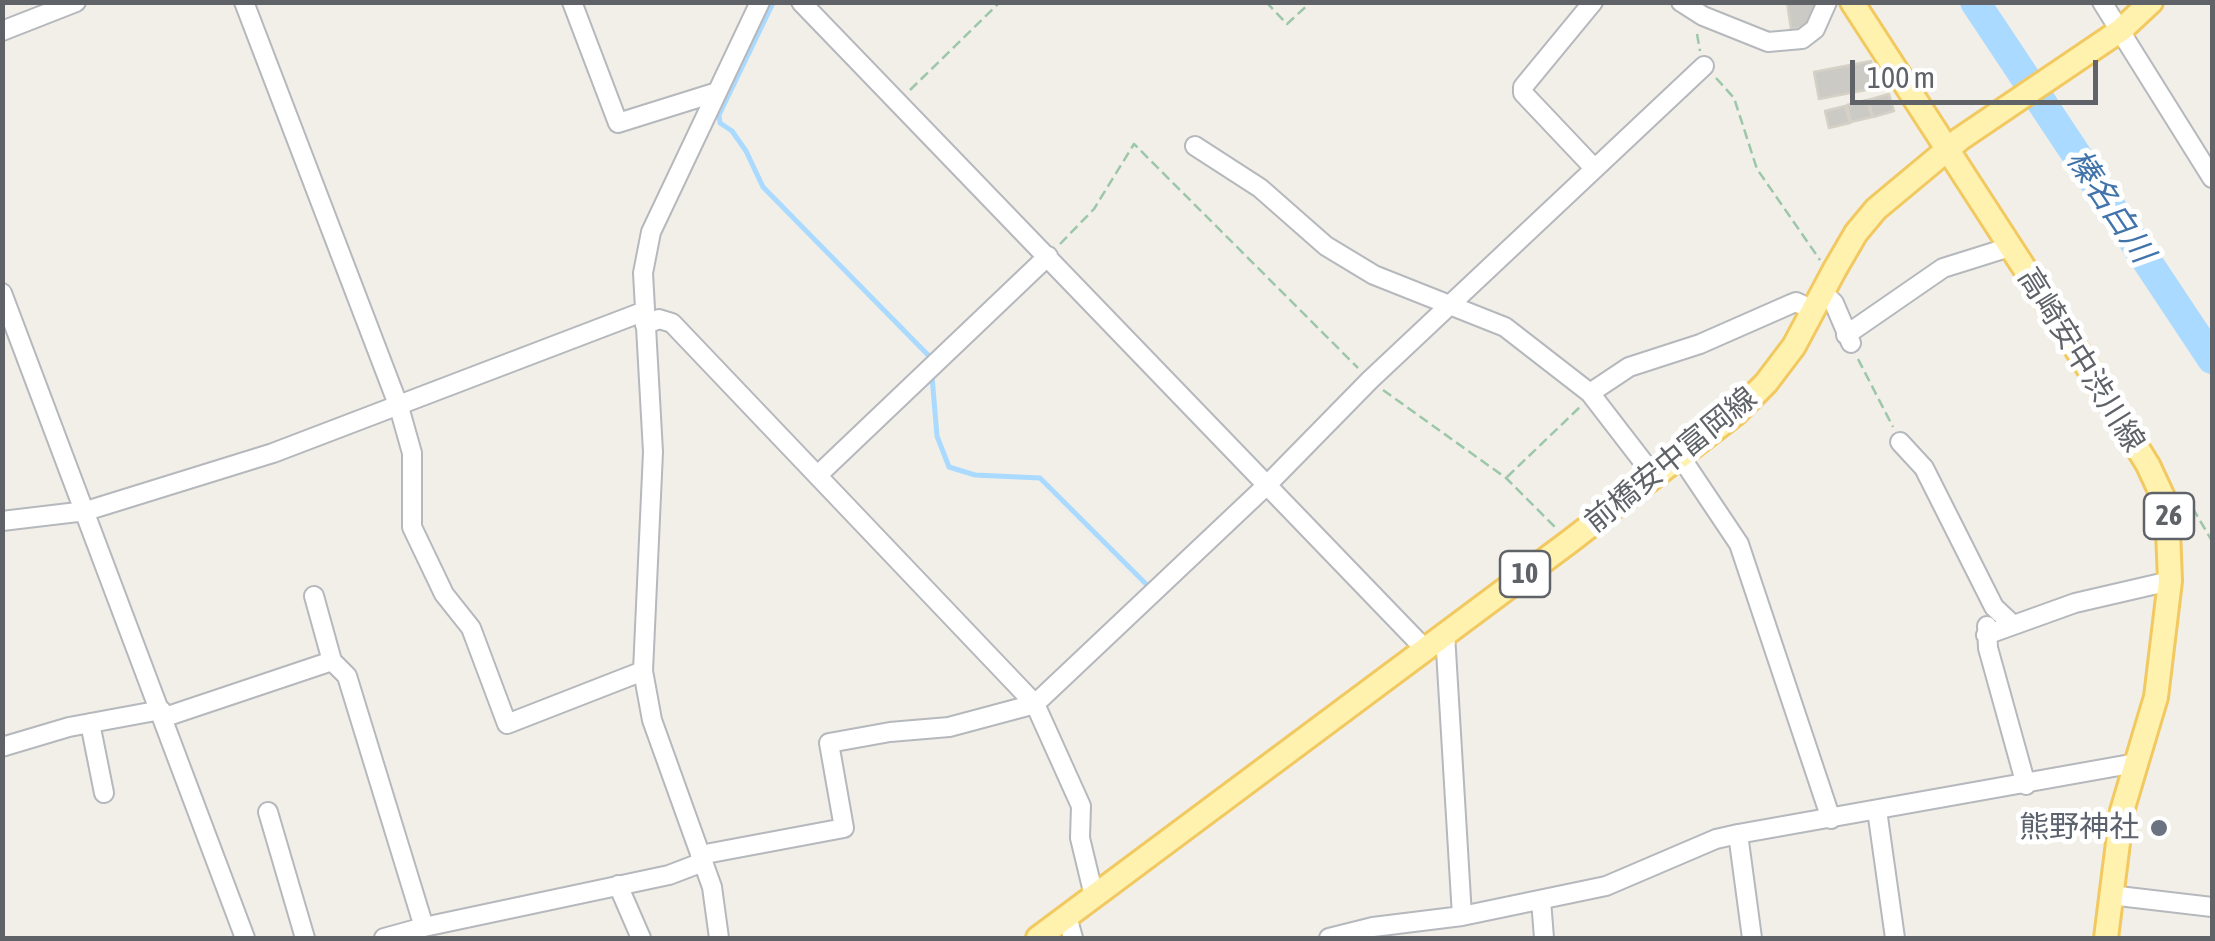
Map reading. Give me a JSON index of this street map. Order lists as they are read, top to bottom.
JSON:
{
  "streets": {
    "main road": [
      "高崎安中渋川線",
      "前橋安中富岡線",
      "26",
      "10"
    ]
  },
  "crossings": [
    ["高崎安中渋川線", "前橋安中富岡線"]
  ],
  "water": ["榛名白川"],
  "places": ["熊野神社"],
  "scale_bar": "100 m"
}
